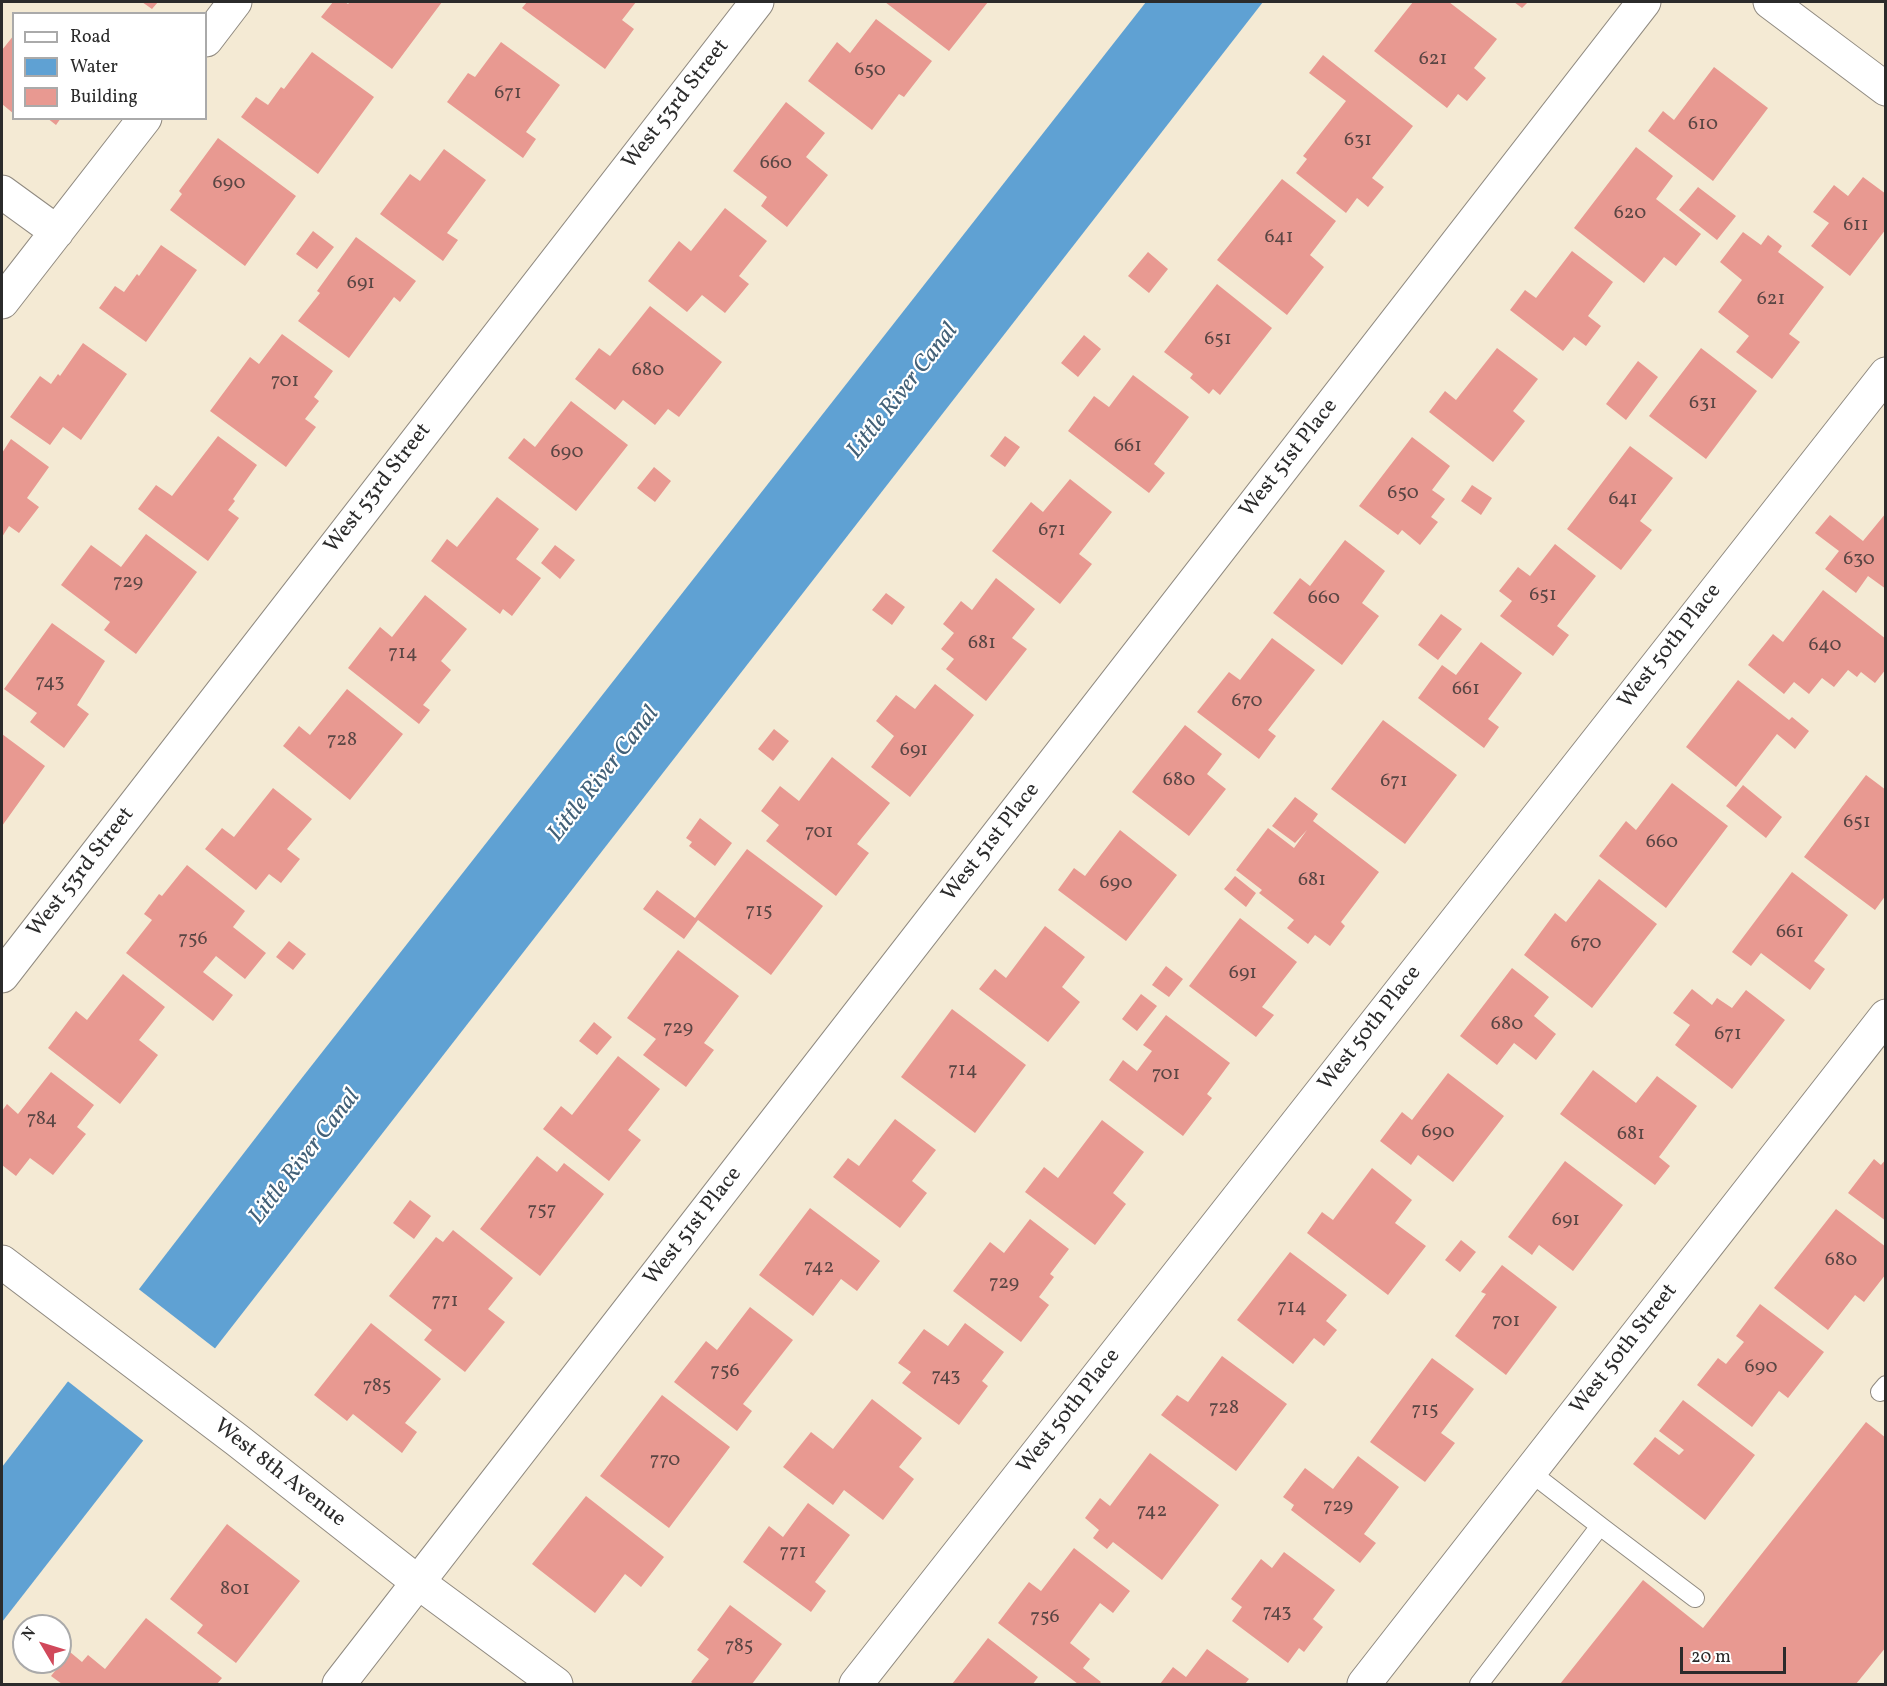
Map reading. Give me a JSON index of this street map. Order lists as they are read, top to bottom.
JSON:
{
  "streets": {
    "street": [
      "West 53rd Street",
      "West 51st Place",
      "West 50th Place",
      "West 50th Street",
      "West 8th Avenue"
    ]
  },
  "crossings": [
    ["West 51st Place", "West 8th Avenue"]
  ],
  "water": ["Little River Canal"],
  "house_numbers": [
    "621",
    "650",
    "671",
    "610",
    "631",
    "660",
    "690",
    "620",
    "611",
    "641",
    "691",
    "621",
    "651",
    "680",
    "701",
    "631",
    "661",
    "690",
    "650",
    "641",
    "671",
    "630",
    "729",
    "651",
    "660",
    "681",
    "640",
    "714",
    "743",
    "661",
    "670",
    "728",
    "691",
    "680",
    "671",
    "651",
    "701",
    "660",
    "681",
    "690",
    "715",
    "661",
    "756",
    "670",
    "691",
    "680",
    "729",
    "671",
    "714",
    "701",
    "784",
    "690",
    "681",
    "757",
    "691",
    "680",
    "742",
    "729",
    "771",
    "714",
    "701",
    "690",
    "756",
    "743",
    "785",
    "728",
    "715",
    "770",
    "729",
    "742",
    "771",
    "801",
    "743",
    "756",
    "785"
  ],
  "legend": ["Road", "Water", "Building"],
  "scale_bar": "20 m",
  "north": "top left"
}
